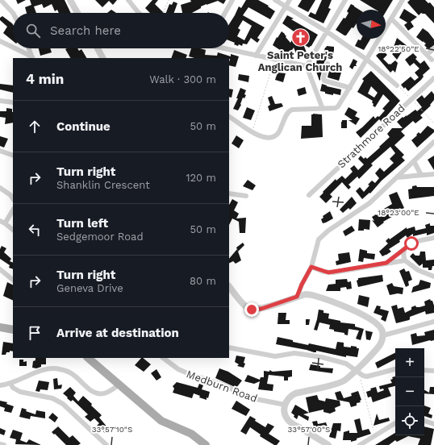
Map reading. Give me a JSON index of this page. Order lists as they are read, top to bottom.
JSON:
{
  "streets": {
    "street": ["Strathmore Road", "Medburn Road"]
  },
  "places": {
    "church": ["Saint Peter's Anglican Church"]
  },
  "north": "right",
  "page": {
    "search": "Search here",
    "heading": ["4 min", "Walk · 300 m"],
    "list": [
      ["Continue", "50 m"],
      ["Turn right", "Shanklin Crescent", "120 m"],
      ["Turn left", "Sedgemoor Road", "50 m"],
      ["Turn right", "Geneva Drive", "80 m"],
      "Arrive at destination"
    ],
    "map_buttons": ["+", "−"]
  },
  "coordinates": [
    "18°22'50\"E",
    "18°23'00\"E",
    "33°57'10\"S",
    "33°57'00\"S"
  ]
}
